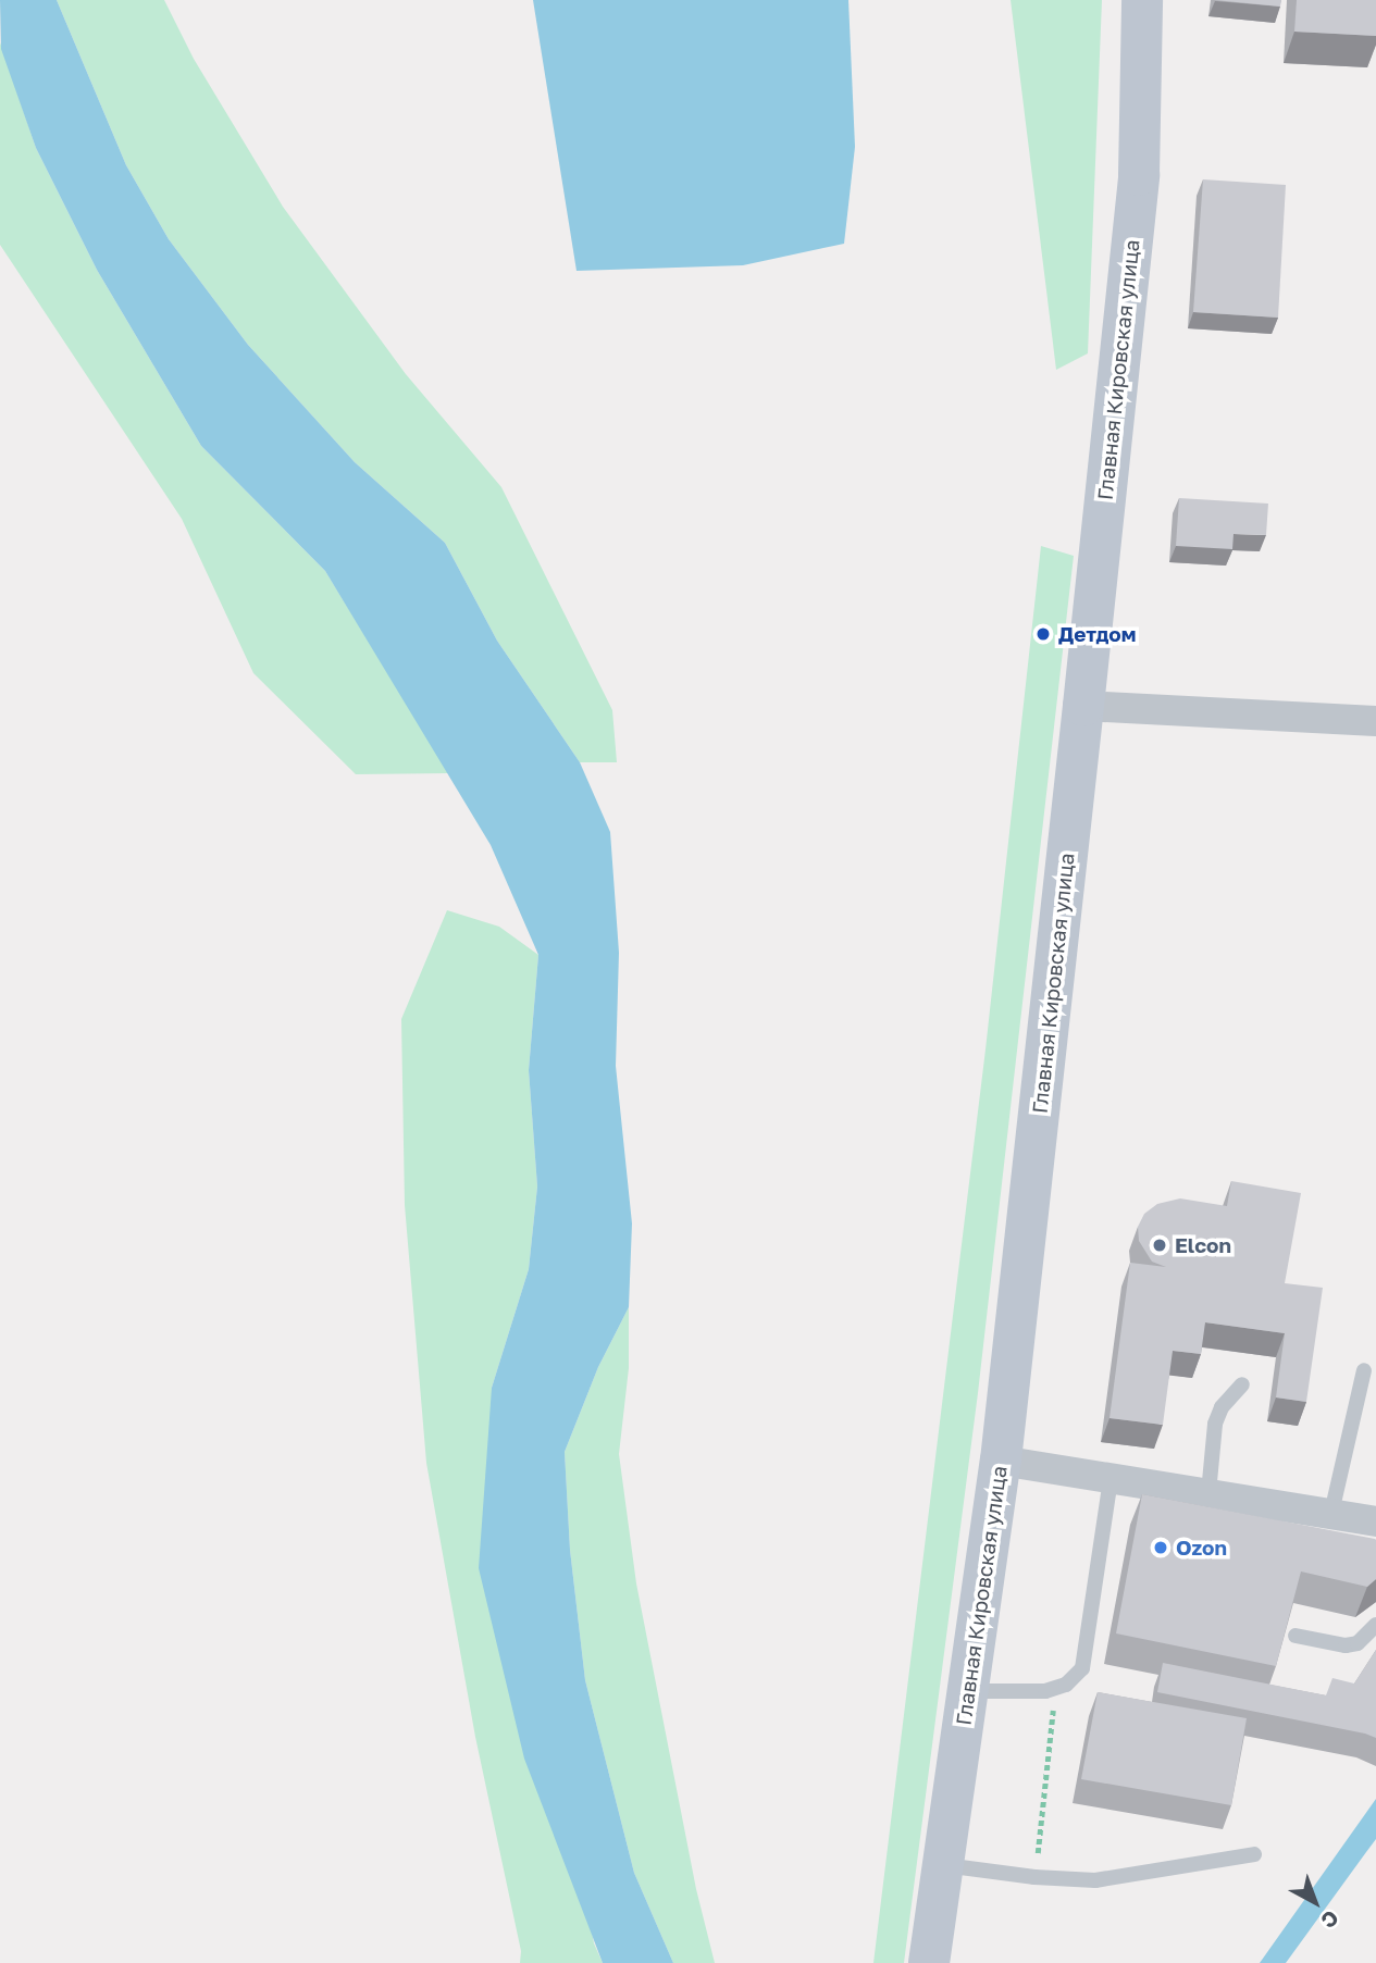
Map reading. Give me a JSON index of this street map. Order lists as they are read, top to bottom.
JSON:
{
  "streets": {
    "main road": ["Главная Кировская улица"]
  },
  "places": ["Детдом", "Elcon", "Ozon"],
  "north": "bottom right"
}
